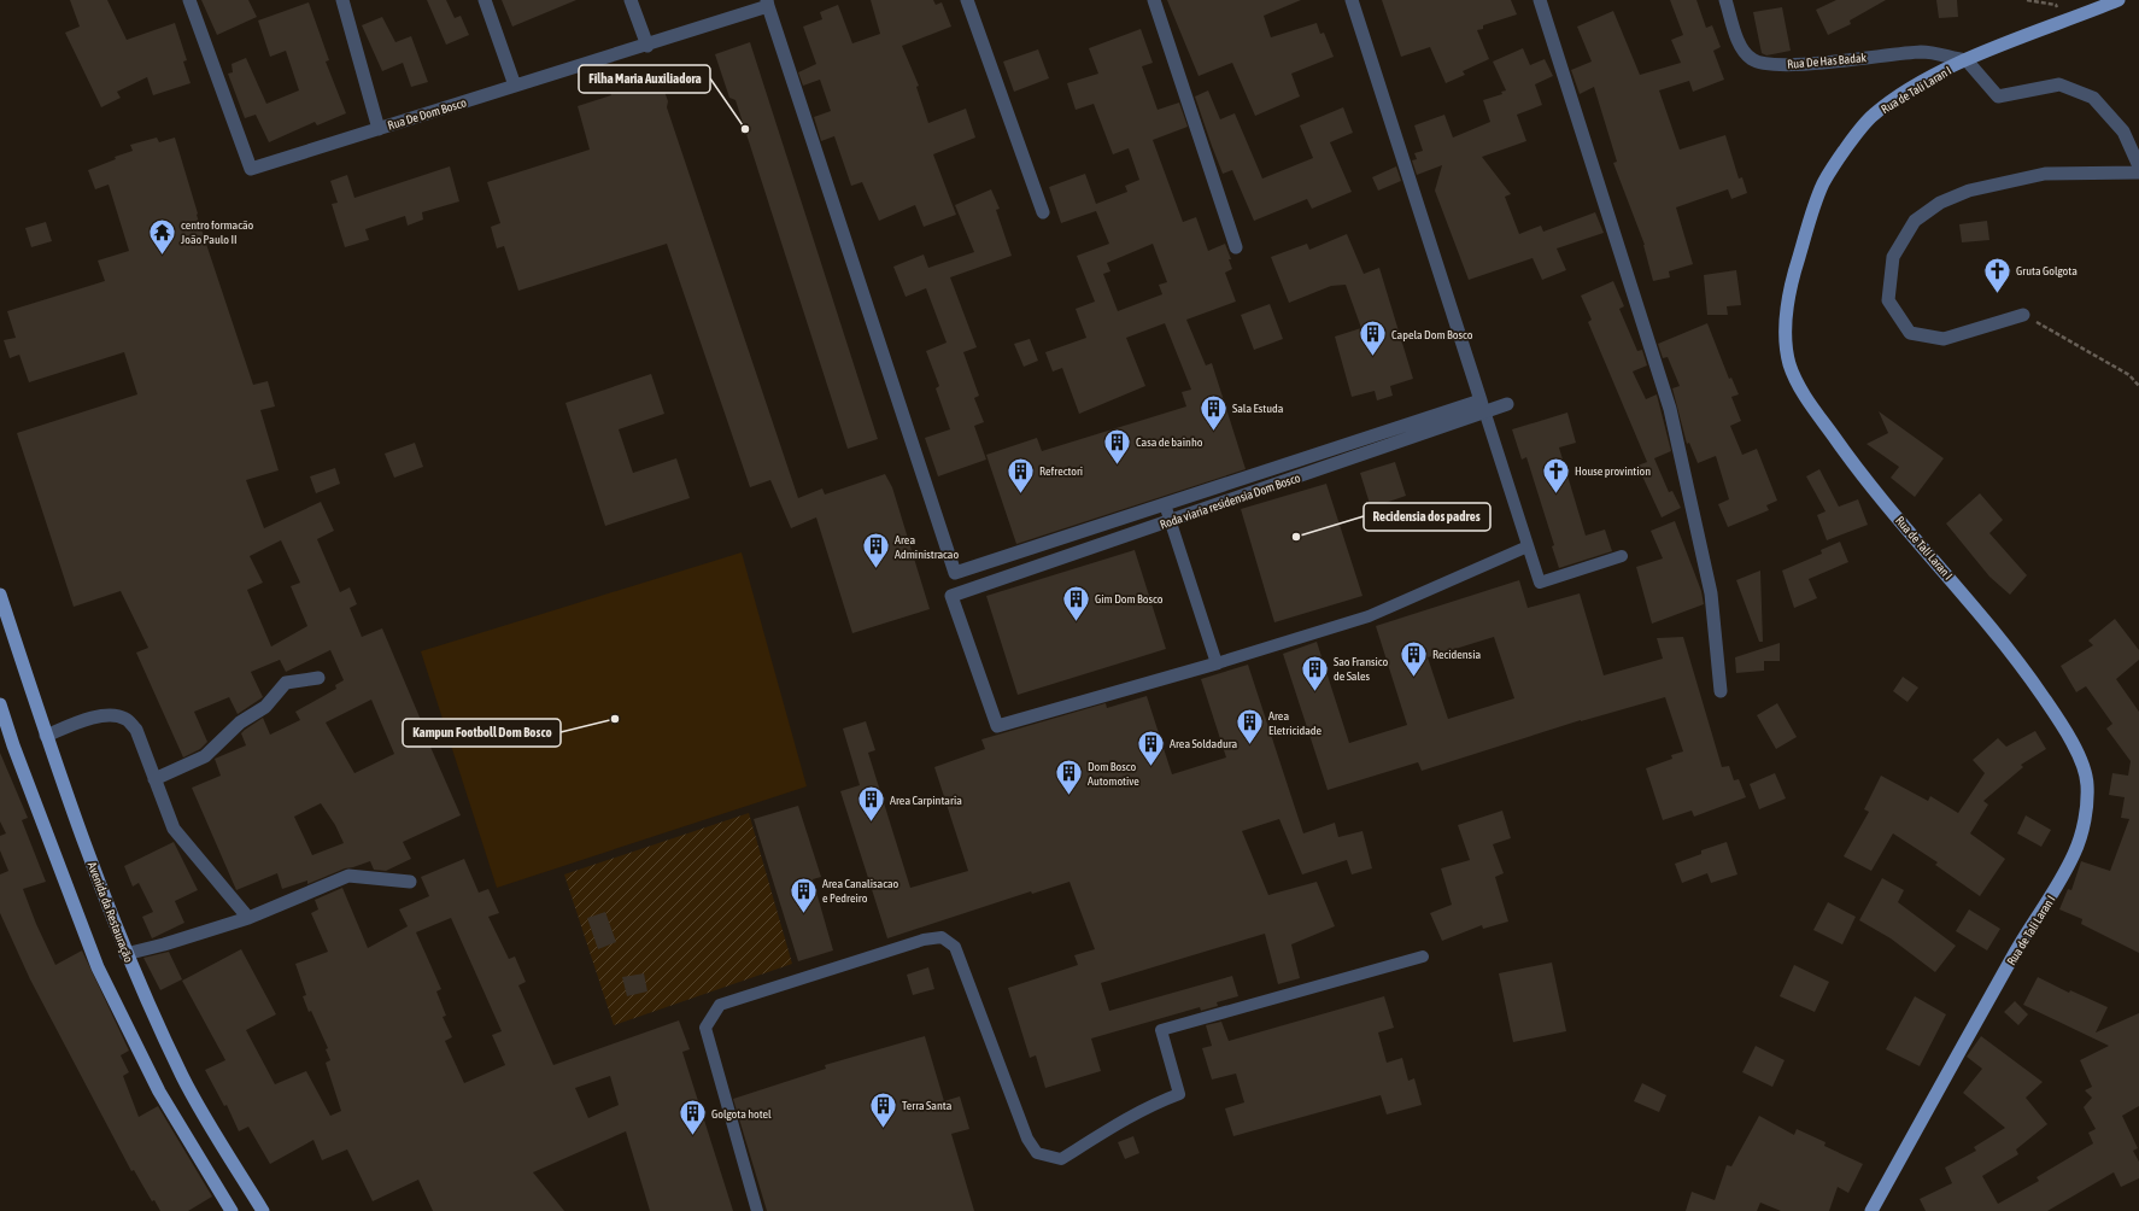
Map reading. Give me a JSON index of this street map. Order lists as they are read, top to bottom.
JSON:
{
  "streets": {
    "main road": ["Rua de Tali Laran I", "Avenida da Restauração"],
    "street": ["Rua De Has Badak", "Rua De Dom Bosco", "Roda viaria residensia Dom Bosco"]
  },
  "crossings": [
    ["Rua De Has Badak", "Rua de Tali Laran I"]
  ],
  "places": {
    "other": ["Filha Maria Auxiliadora", "Recidensia dos padres", "Kampun Footboll Dom Bosco"],
    "temple": ["centro formacão João Paulo II"],
    "church": ["Gruta Golgota", "House provintion"],
    "building": [
      "Capela Dom Bosco",
      "Sala Estuda",
      "Casa de bainho",
      "Refrectori",
      "Area Administracao",
      "Gim Dom Bosco",
      "Recidensia",
      "Sao Fransico de Sales",
      "Area Eletricidade",
      "Area Soldadura",
      "Dom Bosco Automotive",
      "Area Carpintaria",
      "Area Canalisacao e Pedreiro",
      "Terra Santa",
      "Golgota hotel"
    ]
  }
}
